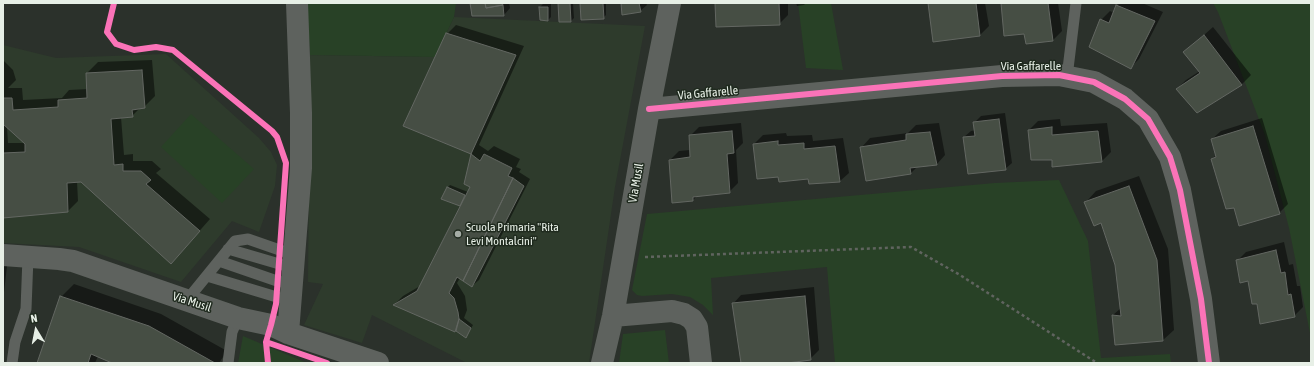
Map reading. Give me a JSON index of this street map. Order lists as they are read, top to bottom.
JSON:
{
  "streets": {
    "street": ["Via Gaffarelle", "Via Musil"]
  },
  "crossings": [
    ["Via Gaffarelle", "Via Musil"]
  ],
  "places": ["Scuola Primaria \"Rita Levi Montalcini\""],
  "north": "top"
}
